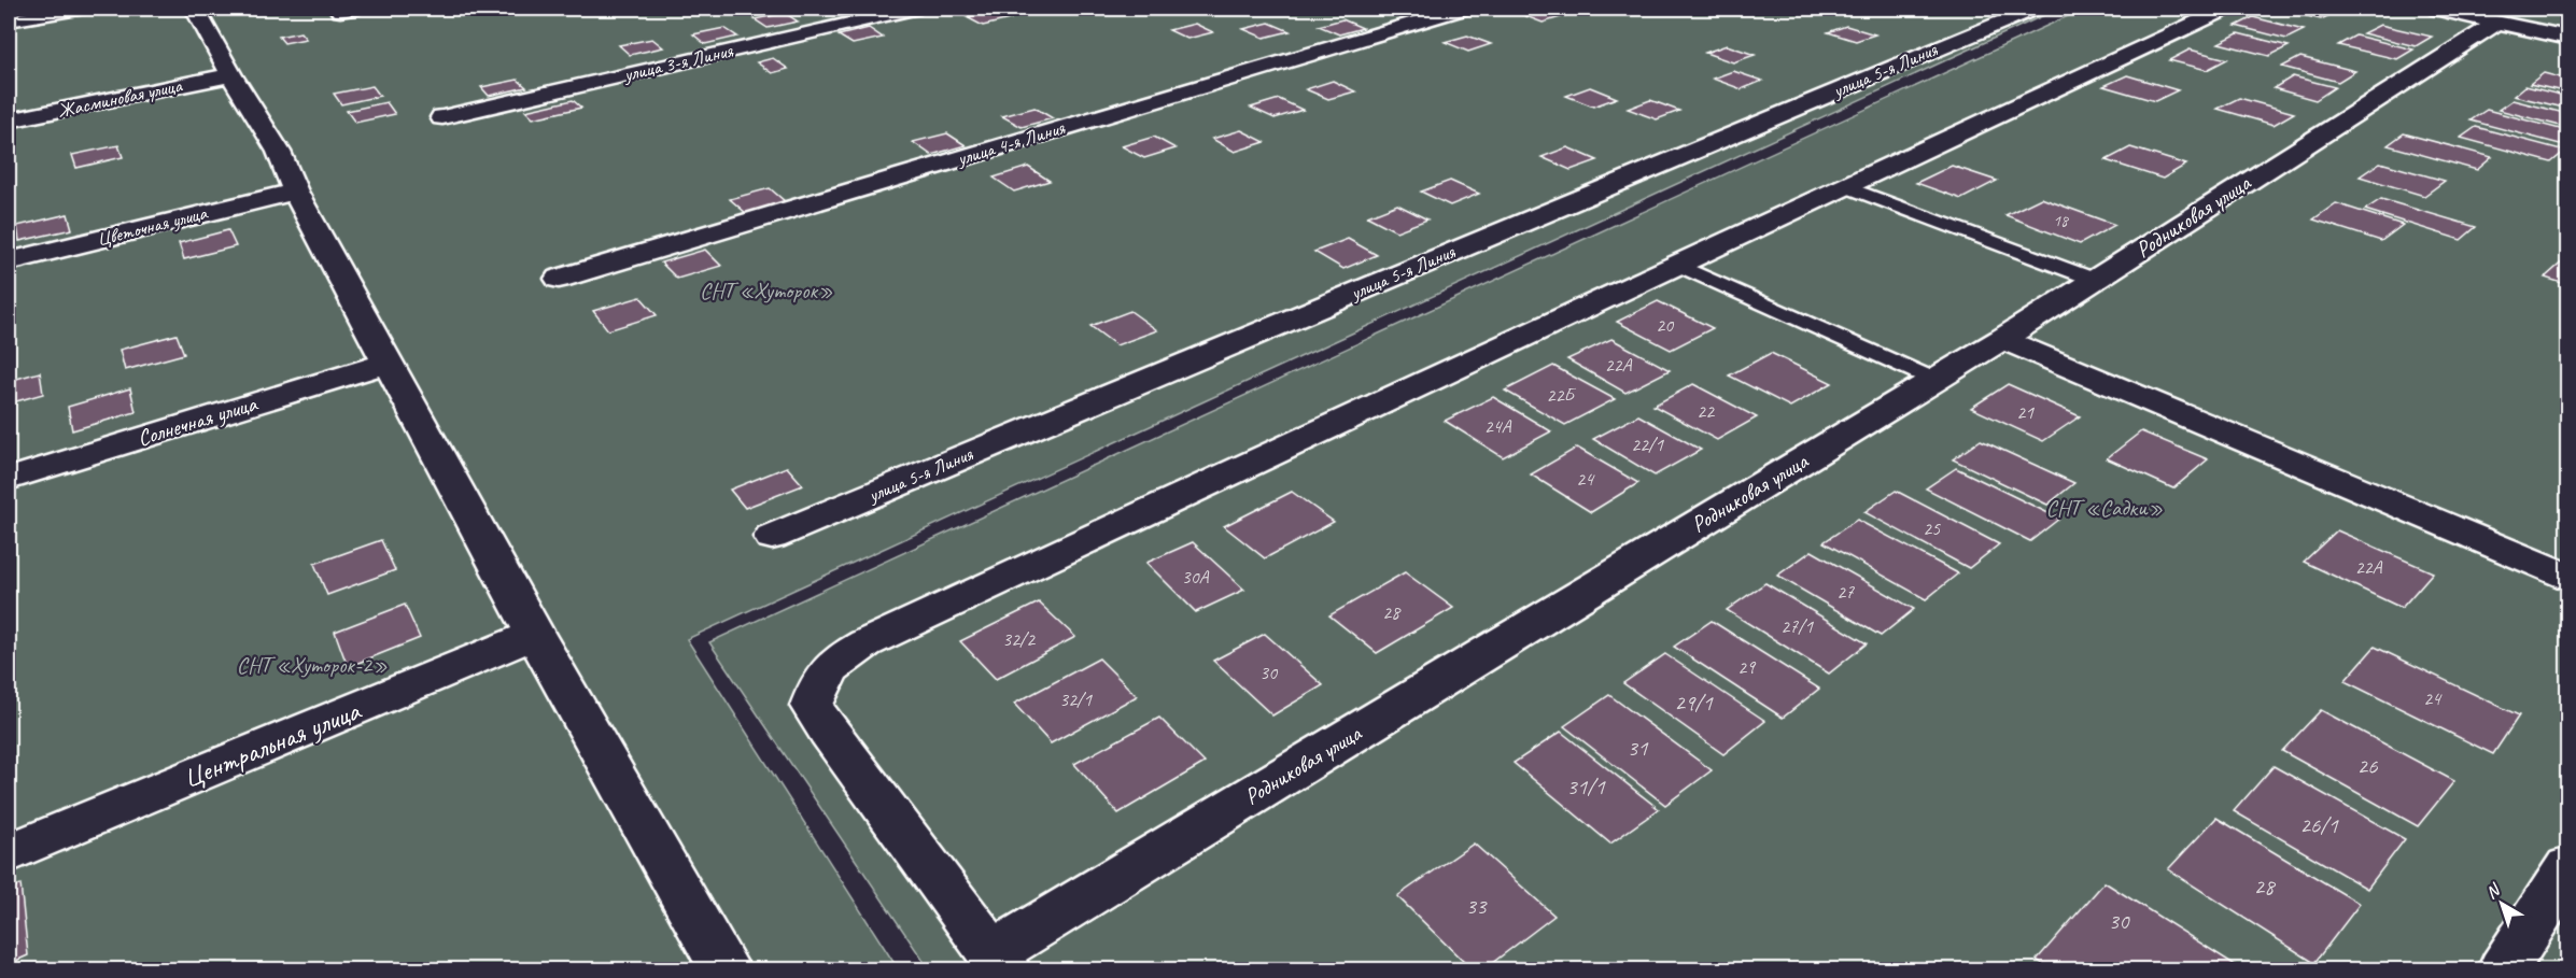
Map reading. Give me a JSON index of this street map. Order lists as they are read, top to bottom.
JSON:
{
  "streets": {
    "street": [
      "улица 3-я Линия",
      "улица 5-я Линия",
      "Жасминовая улица",
      "улица 4-я Линия",
      "Родниковая улица",
      "Цветочная улица",
      "Солнечная улица",
      "Центральная улица"
    ]
  },
  "parks": ["СНТ «Хуторок»", "СНТ «Садки»", "СНТ «Хуторок-2»"],
  "house_numbers": [
    "18",
    "20",
    "22А",
    "22Б",
    "22",
    "21",
    "24А",
    "22/1",
    "24",
    "25",
    "22А",
    "30А",
    "27",
    "28",
    "27/1",
    "32/2",
    "29",
    "30",
    "24",
    "32/1",
    "29/1",
    "31",
    "26",
    "31/1",
    "26/1",
    "28",
    "33",
    "30"
  ],
  "north": "top left"
}
